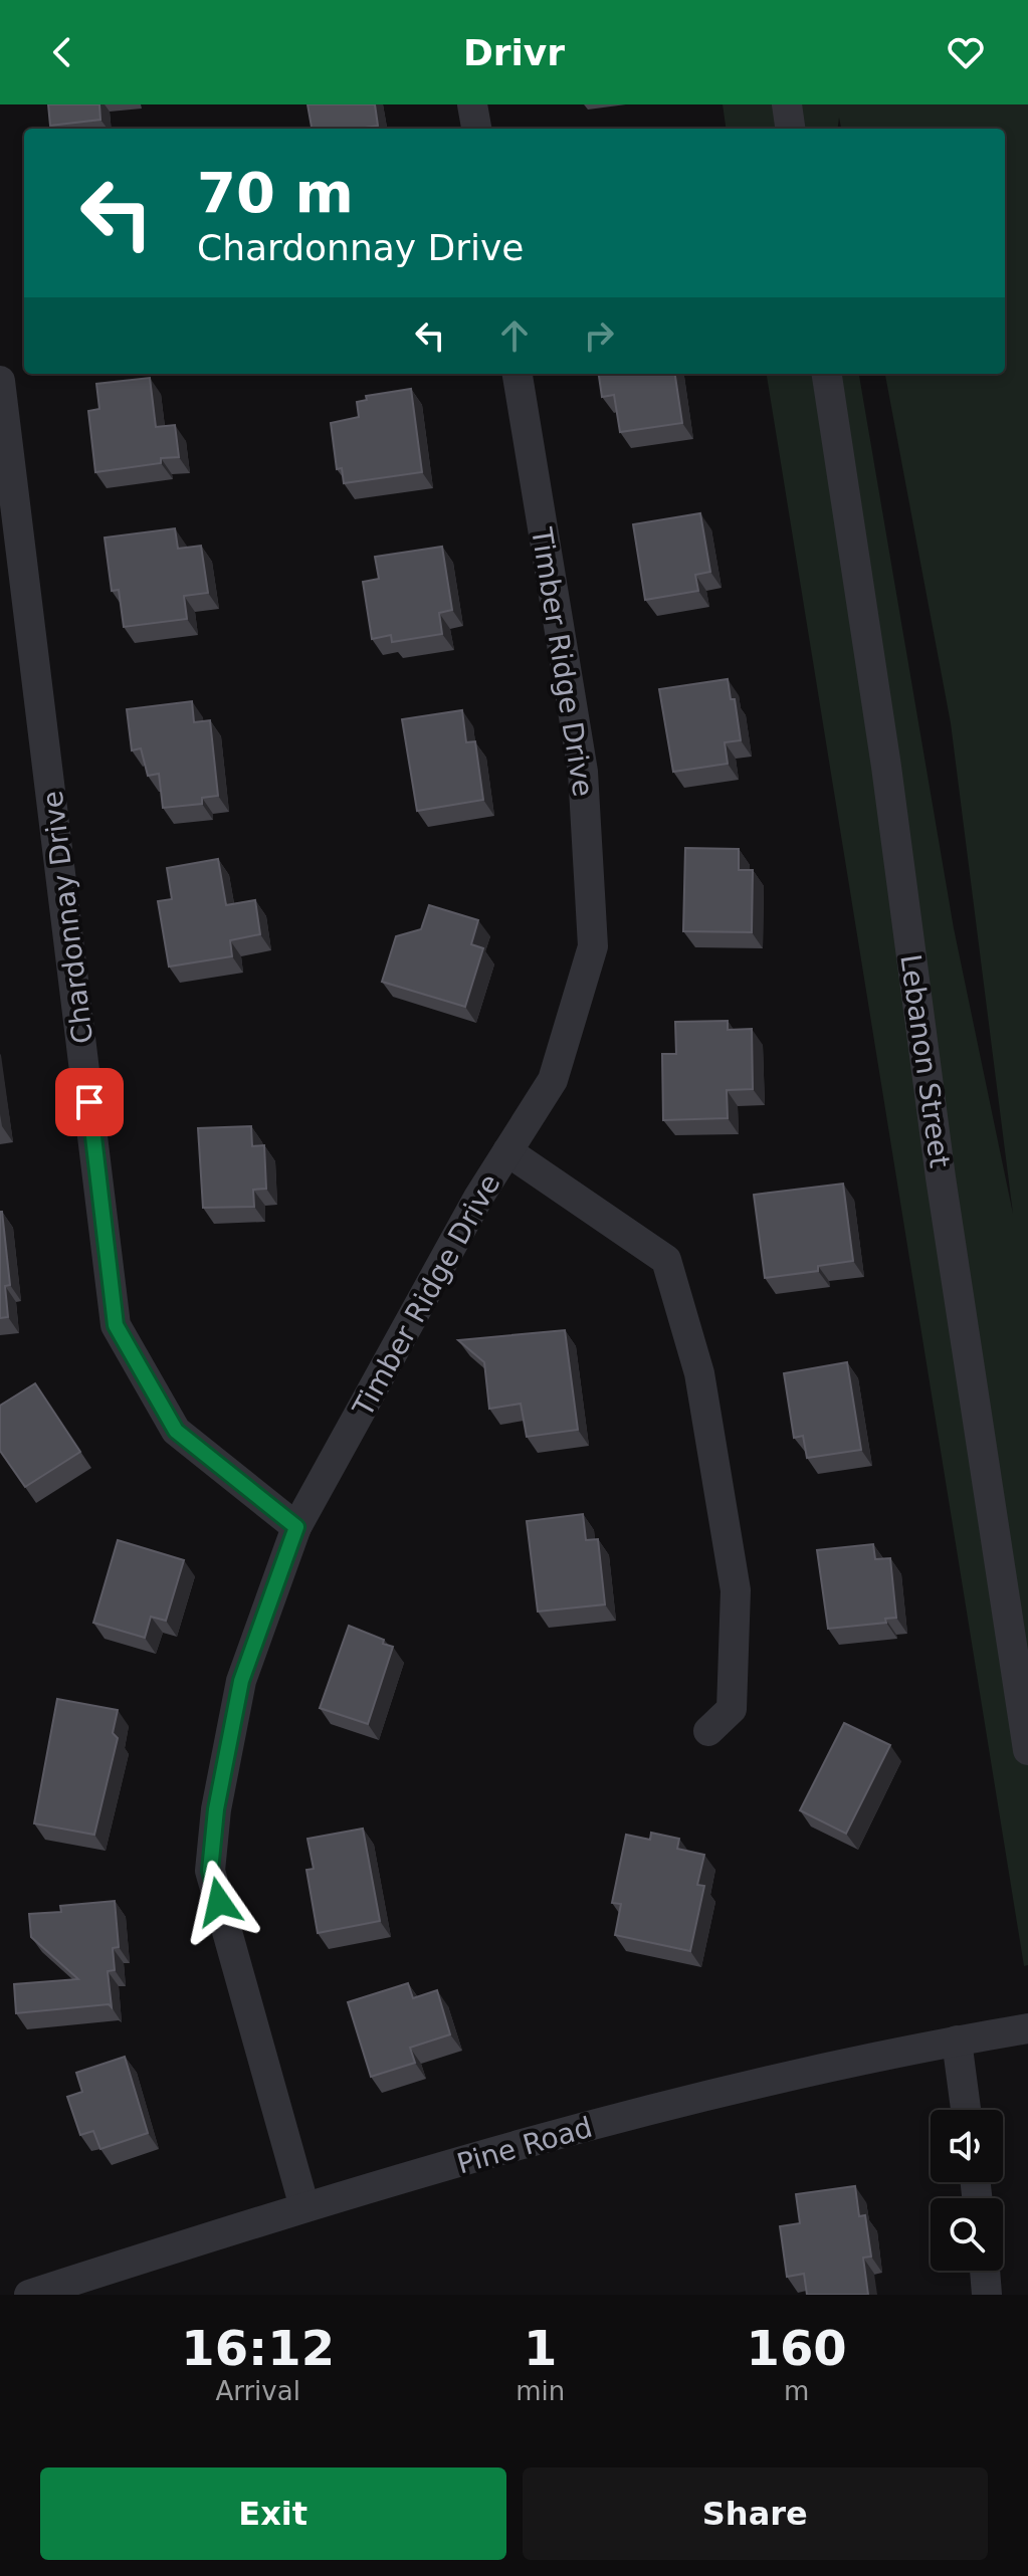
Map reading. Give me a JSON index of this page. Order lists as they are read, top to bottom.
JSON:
{
  "streets": {
    "street": [
      "Timber Ridge Drive",
      "Chardonnay Drive",
      "Lebanon Street",
      "Pine Road"
    ]
  },
  "crossings": [
    ["Timber Ridge Drive", "Chardonnay Drive"],
    ["Timber Ridge Drive", "Pine Road"]
  ],
  "page": {
    "header": "Drivr",
    "turn": ["70 m", "Chardonnay Drive"],
    "eta": [
      "16:12",
      "Arrival",
      "1",
      "min",
      "160",
      "m"
    ],
    "buttons": ["Exit", "Share"]
  }
}
